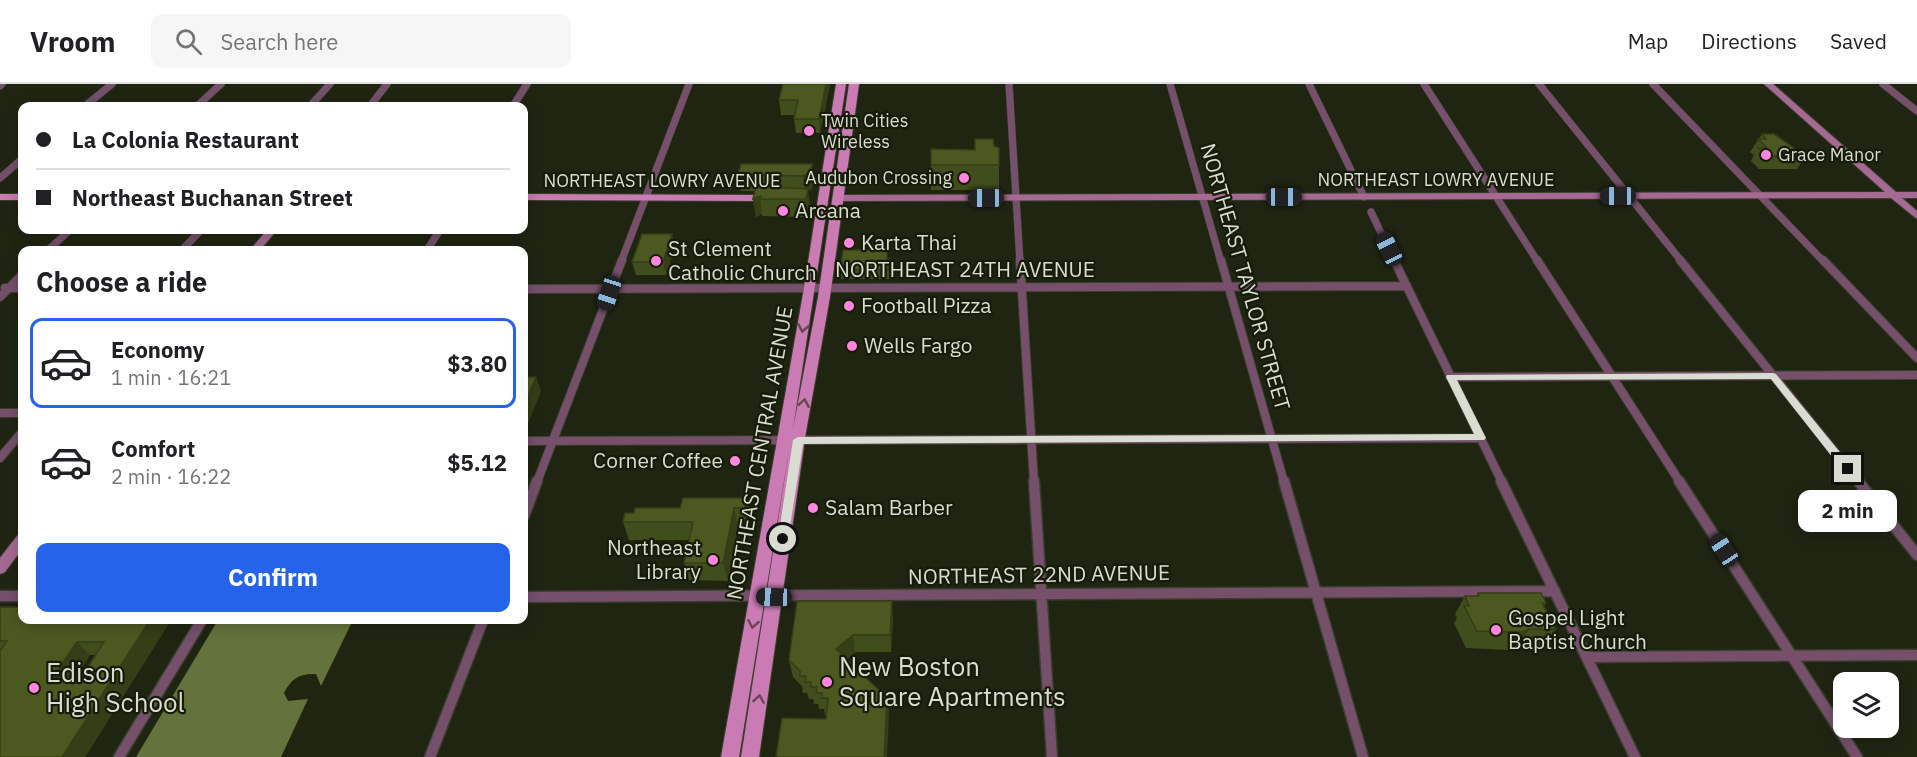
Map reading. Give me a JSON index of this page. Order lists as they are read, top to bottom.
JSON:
{
  "streets": {
    "main road": ["NORTHEAST LOWRY AVENUE", "NORTHEAST CENTRAL AVENUE"],
    "street": ["NORTHEAST 24TH AVENUE", "NORTHEAST TAYLOR STREET", "NORTHEAST 22ND AVENUE"]
  },
  "crossings": [
    ["NORTHEAST LOWRY AVENUE", "NORTHEAST TAYLOR STREET"],
    ["NORTHEAST LOWRY AVENUE", "NORTHEAST CENTRAL AVENUE"],
    ["NORTHEAST 24TH AVENUE", "NORTHEAST TAYLOR STREET"],
    ["NORTHEAST 24TH AVENUE", "NORTHEAST CENTRAL AVENUE"],
    ["NORTHEAST TAYLOR STREET", "NORTHEAST 22ND AVENUE"],
    ["NORTHEAST CENTRAL AVENUE", "NORTHEAST 22ND AVENUE"]
  ],
  "places": [
    "Twin Cities Wireless",
    "Grace Manor",
    "Audubon Crossing",
    "Arcana",
    "Karta Thai",
    "St Clement Catholic Church",
    "Football Pizza",
    "Wells Fargo",
    "Corner Coffee",
    "Salam Barber",
    "Northeast Library",
    "Gospel Light Baptist Church",
    "New Boston Square Apartments",
    "Edison High School"
  ],
  "page": {
    "header": "Vroom",
    "search": "Search here",
    "nav": ["Map", "Directions", "Saved"],
    "banner": ["La Colonia Restaurant", "Northeast Buchanan Street"],
    "heading": "Choose a ride",
    "list": [
      {
        "name": "Economy",
        "note": "1 min · 16:21",
        "value": "$3.80"
      },
      {
        "name": "Comfort",
        "note": "2 min · 16:22",
        "value": "$5.12"
      }
    ],
    "bubble": "2 min",
    "buttons": "Confirm"
  }
}
